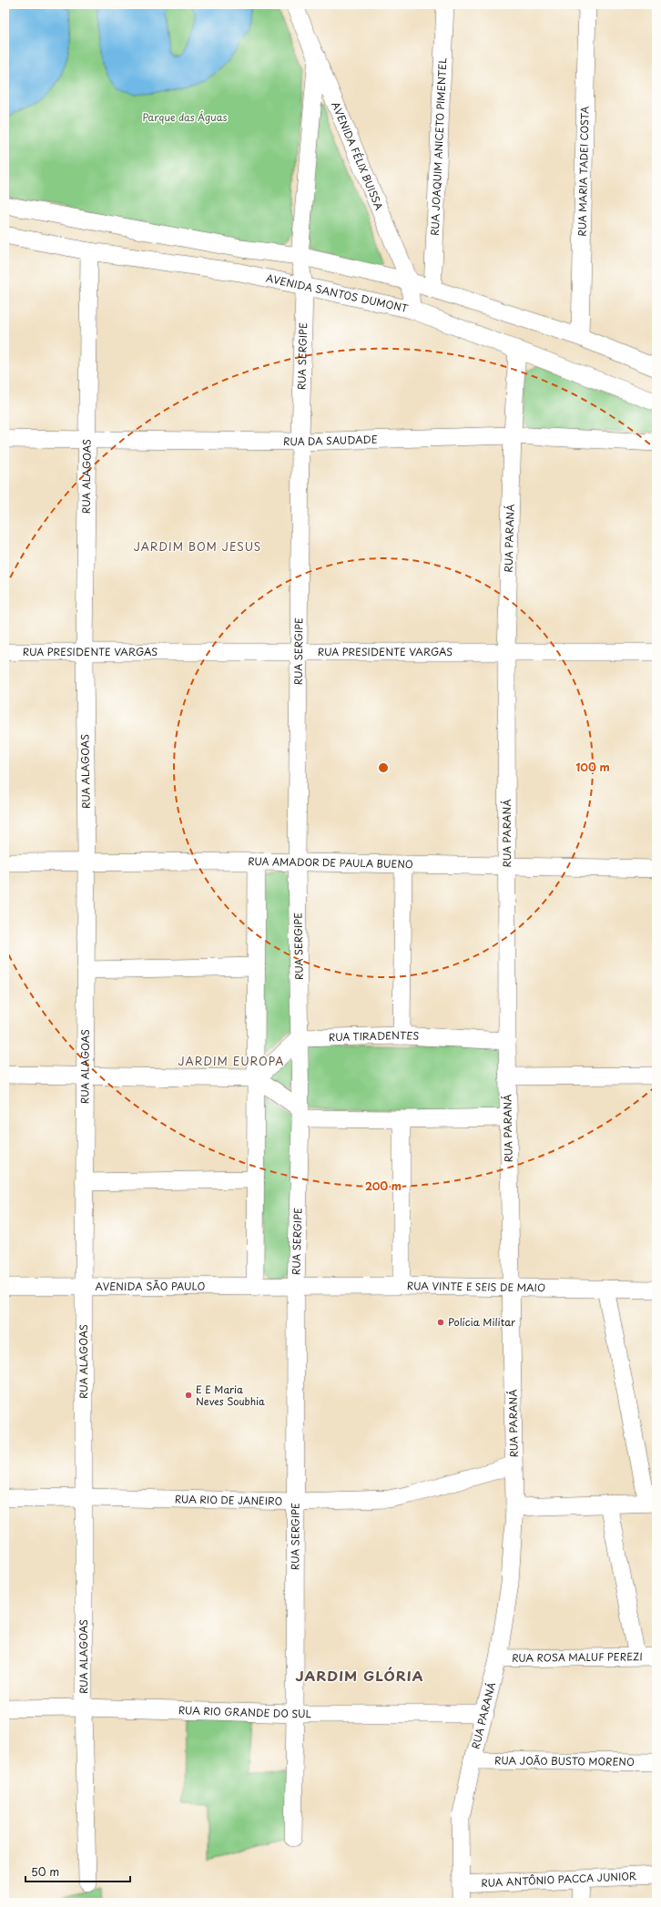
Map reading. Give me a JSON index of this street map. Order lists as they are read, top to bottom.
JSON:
{
  "streets": {
    "street": [
      "RUA JOAQUIM ANICETO PIMENTEL",
      "AVENIDA FÉLIX BUISSA",
      "RUA MARIA TADEI COSTA",
      "AVENIDA SANTOS DUMONT",
      "RUA SERGIPE",
      "RUA DA SAUDADE",
      "RUA ALAGOAS",
      "RUA PARANÁ",
      "RUA PRESIDENTE VARGAS",
      "RUA AMADOR DE PAULA BUENO",
      "RUA TIRADENTES",
      "AVENIDA SÃO PAULO",
      "RUA VINTE E SEIS DE MAIO",
      "RUA RIO DE JANEIRO",
      "RUA ROSA MALUF PEREZI",
      "RUA RIO GRANDE DO SUL",
      "RUA JOÃO BUSTO MORENO",
      "RUA ANTÔNIO PACCA JUNIOR"
    ]
  },
  "crossings": [
    ["AVENIDA FÉLIX BUISSA", "AVENIDA SANTOS DUMONT"],
    ["AVENIDA FÉLIX BUISSA", "RUA SERGIPE"],
    ["AVENIDA SANTOS DUMONT", "RUA SERGIPE"],
    ["AVENIDA SANTOS DUMONT", "RUA ALAGOAS"],
    ["AVENIDA SANTOS DUMONT", "RUA PARANÁ"],
    ["RUA SERGIPE", "RUA DA SAUDADE"],
    ["RUA SERGIPE", "RUA PRESIDENTE VARGAS"],
    ["RUA SERGIPE", "RUA AMADOR DE PAULA BUENO"],
    ["RUA SERGIPE", "RUA TIRADENTES"],
    ["RUA SERGIPE", "AVENIDA SÃO PAULO"],
    ["RUA SERGIPE", "RUA VINTE E SEIS DE MAIO"],
    ["RUA SERGIPE", "RUA RIO DE JANEIRO"],
    ["RUA SERGIPE", "RUA RIO GRANDE DO SUL"],
    ["RUA DA SAUDADE", "RUA ALAGOAS"],
    ["RUA DA SAUDADE", "RUA PARANÁ"],
    ["RUA ALAGOAS", "RUA PRESIDENTE VARGAS"],
    ["RUA ALAGOAS", "RUA AMADOR DE PAULA BUENO"],
    ["RUA ALAGOAS", "AVENIDA SÃO PAULO"],
    ["RUA ALAGOAS", "RUA RIO DE JANEIRO"],
    ["RUA ALAGOAS", "RUA RIO GRANDE DO SUL"],
    ["RUA PARANÁ", "RUA PRESIDENTE VARGAS"],
    ["RUA PARANÁ", "RUA AMADOR DE PAULA BUENO"],
    ["RUA PARANÁ", "RUA TIRADENTES"],
    ["RUA PARANÁ", "RUA VINTE E SEIS DE MAIO"],
    ["RUA PARANÁ", "RUA RIO DE JANEIRO"],
    ["RUA PARANÁ", "RUA ROSA MALUF PEREZI"],
    ["RUA PARANÁ", "RUA RIO GRANDE DO SUL"],
    ["RUA PARANÁ", "RUA JOÃO BUSTO MORENO"],
    ["RUA PARANÁ", "RUA ANTÔNIO PACCA JUNIOR"],
    ["AVENIDA SÃO PAULO", "RUA VINTE E SEIS DE MAIO"]
  ],
  "districts": ["JARDIM BOM JESUS", "JARDIM EUROPA", "JARDIM GLÓRIA"],
  "parks": ["Parque das Águas"],
  "places": ["Polícia Militar", "E E Maria Neves Soubhia"],
  "scale_bar": "50 m",
  "rings": ["100 m", "200 m"]
}
